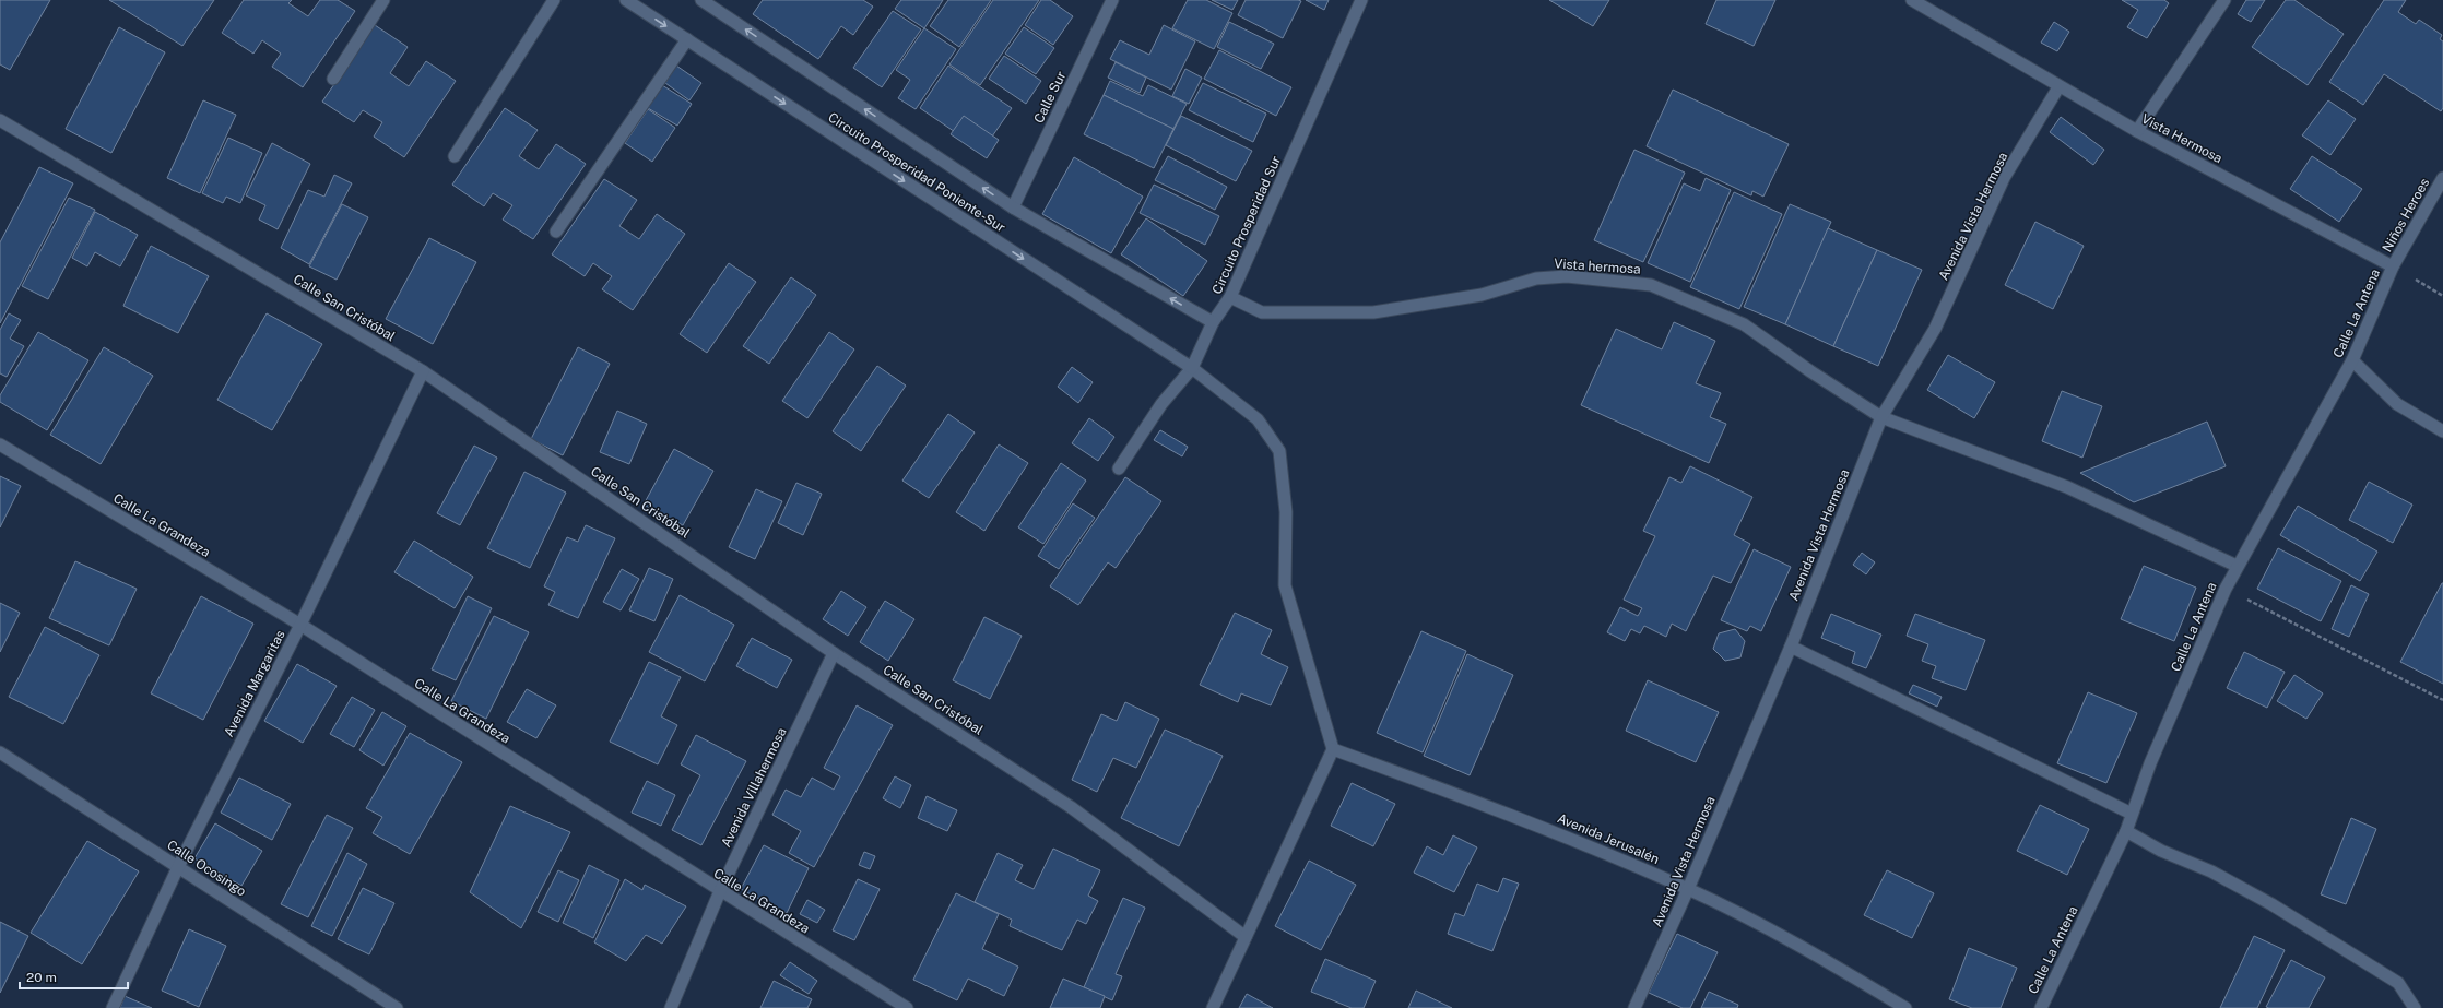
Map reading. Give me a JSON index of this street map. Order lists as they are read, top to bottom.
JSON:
{
  "streets": {
    "street": [
      "Calle Sur",
      "Vista Hermosa",
      "Circuito Prosperidad Poniente-Sur",
      "Niños Heroes",
      "Avenida Vista Hermosa",
      "Circuito Prosperidad Sur",
      "Vista hermosa",
      "Calle San Cristóbal",
      "Calle La Antena",
      "Calle La Grandeza",
      "Avenida Margaritas",
      "Avenida Villahermosa",
      "Avenida Jerusalén",
      "Calle Ocosingo"
    ]
  },
  "crossings": [
    ["Calle Sur", "Circuito Prosperidad Poniente-Sur"],
    ["Vista Hermosa", "Niños Heroes"],
    ["Vista Hermosa", "Avenida Vista Hermosa"],
    ["Vista Hermosa", "Calle La Antena"],
    ["Circuito Prosperidad Poniente-Sur", "Circuito Prosperidad Sur"],
    ["Circuito Prosperidad Poniente-Sur", "Avenida Jerusalén"],
    ["Niños Heroes", "Calle La Antena"],
    ["Avenida Vista Hermosa", "Vista hermosa"],
    ["Avenida Vista Hermosa", "Avenida Jerusalén"],
    ["Circuito Prosperidad Sur", "Vista hermosa"],
    ["Vista hermosa", "Calle La Antena"],
    ["Calle San Cristóbal", "Avenida Margaritas"],
    ["Calle San Cristóbal", "Avenida Villahermosa"],
    ["Calle La Grandeza", "Avenida Margaritas"],
    ["Calle La Grandeza", "Avenida Villahermosa"],
    ["Avenida Margaritas", "Calle Ocosingo"]
  ],
  "scale_bar": "20 m"
}
